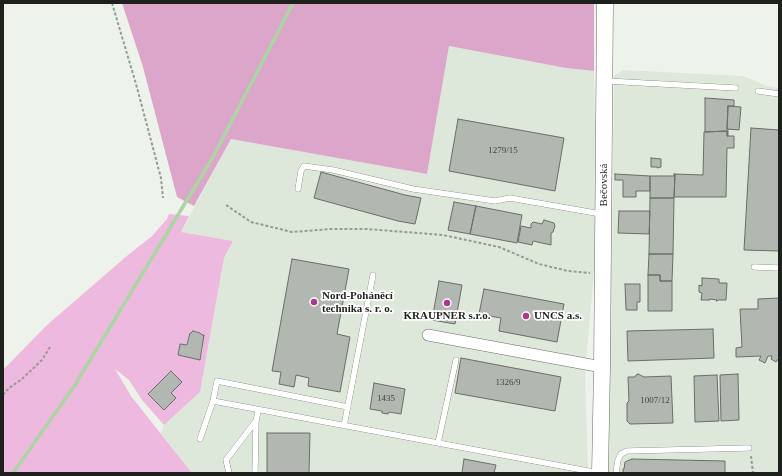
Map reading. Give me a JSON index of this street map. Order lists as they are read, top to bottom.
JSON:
{
  "streets": {
    "street": ["Bečovská"]
  },
  "places": ["Nord-Poháněcí technika s. r. o.", "KRAUPNER s.r.o.", "UNCS a.s."],
  "house_numbers": [
    "1279/15",
    "1326/9",
    "1435",
    "1007/12"
  ]
}
